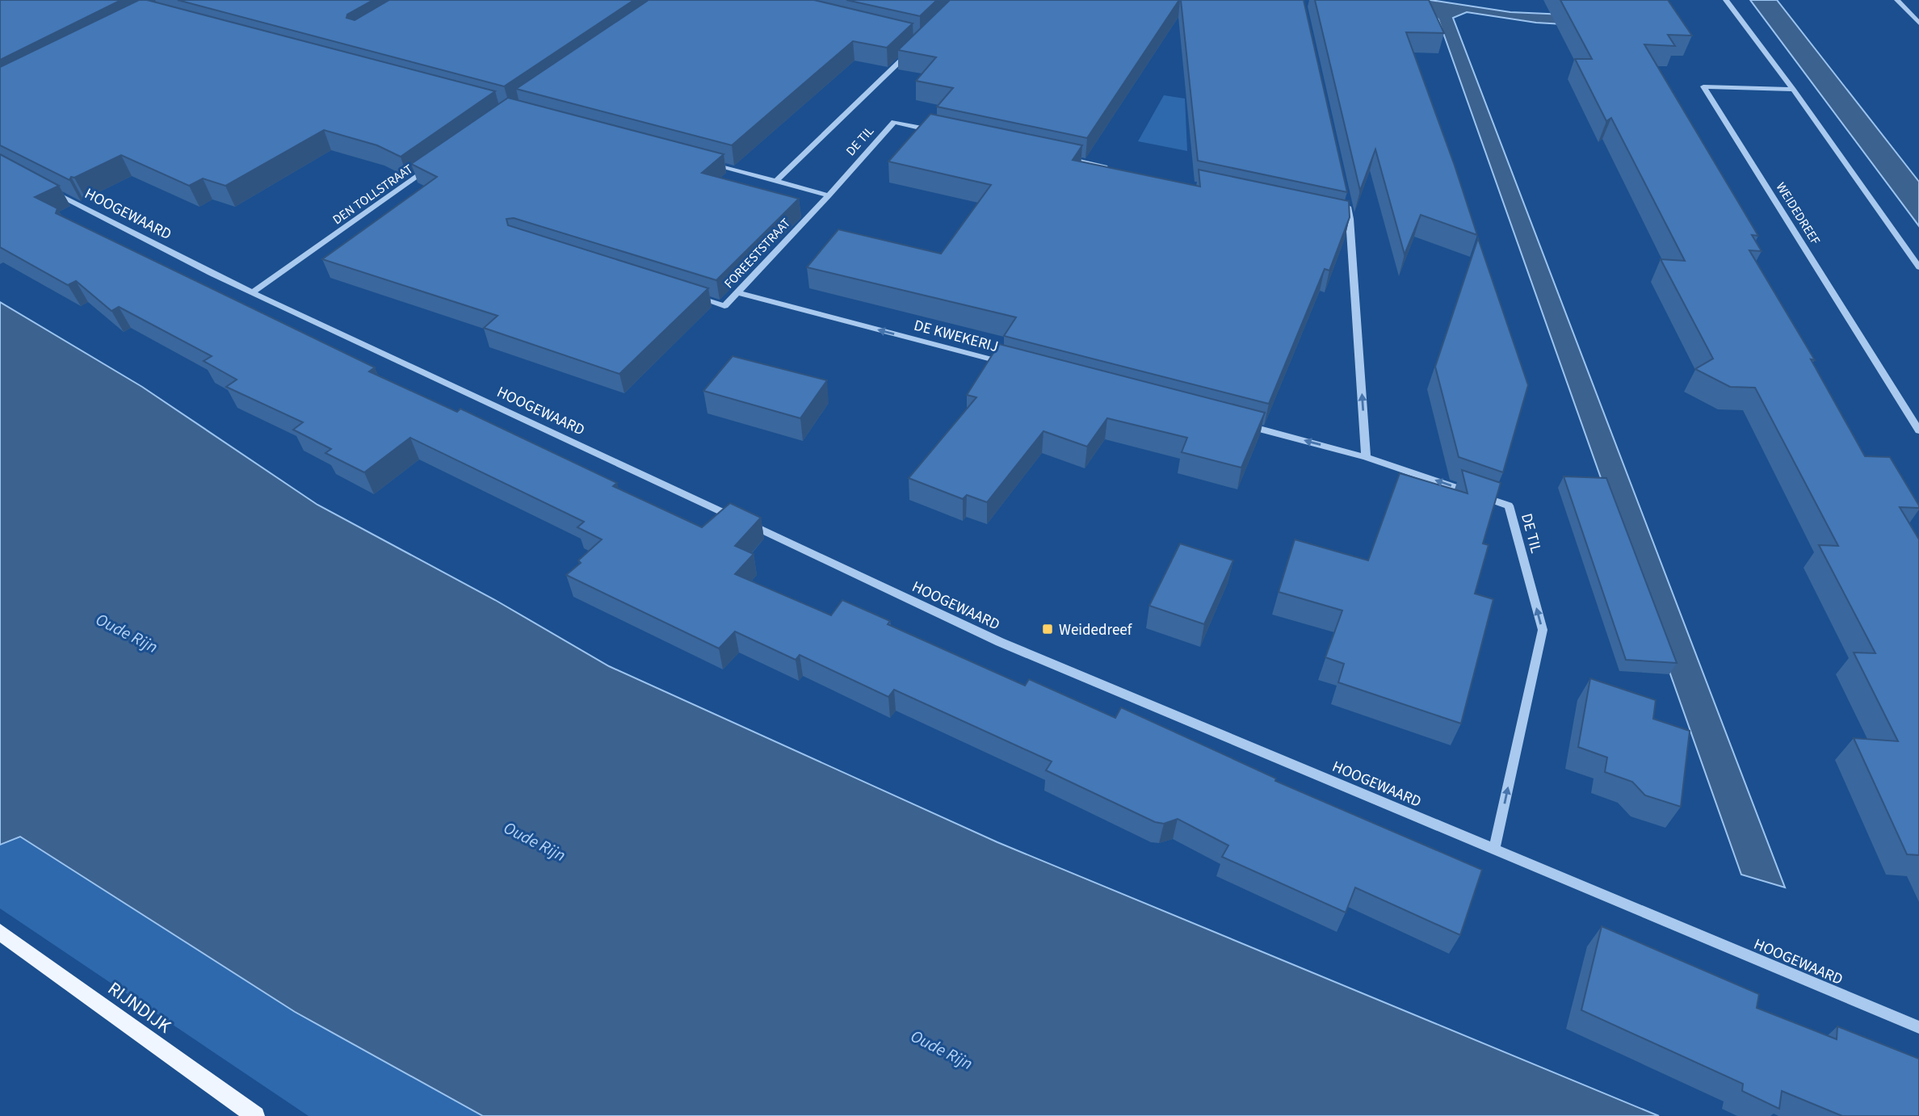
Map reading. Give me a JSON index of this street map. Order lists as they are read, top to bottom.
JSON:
{
  "streets": {
    "main road": ["RIJNDIJK"],
    "street": [
      "DE TIL",
      "DEN TOLLSTRAAT",
      "HOOGEWAARD",
      "WEIDEDREEF",
      "FOREESTSTRAAT",
      "DE KWEKERIJ"
    ]
  },
  "crossings": [
    ["DE TIL", "HOOGEWAARD"],
    ["DE TIL", "FOREESTSTRAAT"],
    ["DEN TOLLSTRAAT", "HOOGEWAARD"],
    ["FOREESTSTRAAT", "DE KWEKERIJ"]
  ],
  "one_way": ["DE TIL", "DE KWEKERIJ"],
  "water": ["Oude Rijn"],
  "places": {
    "transit": ["Weidedreef"]
  }
}
